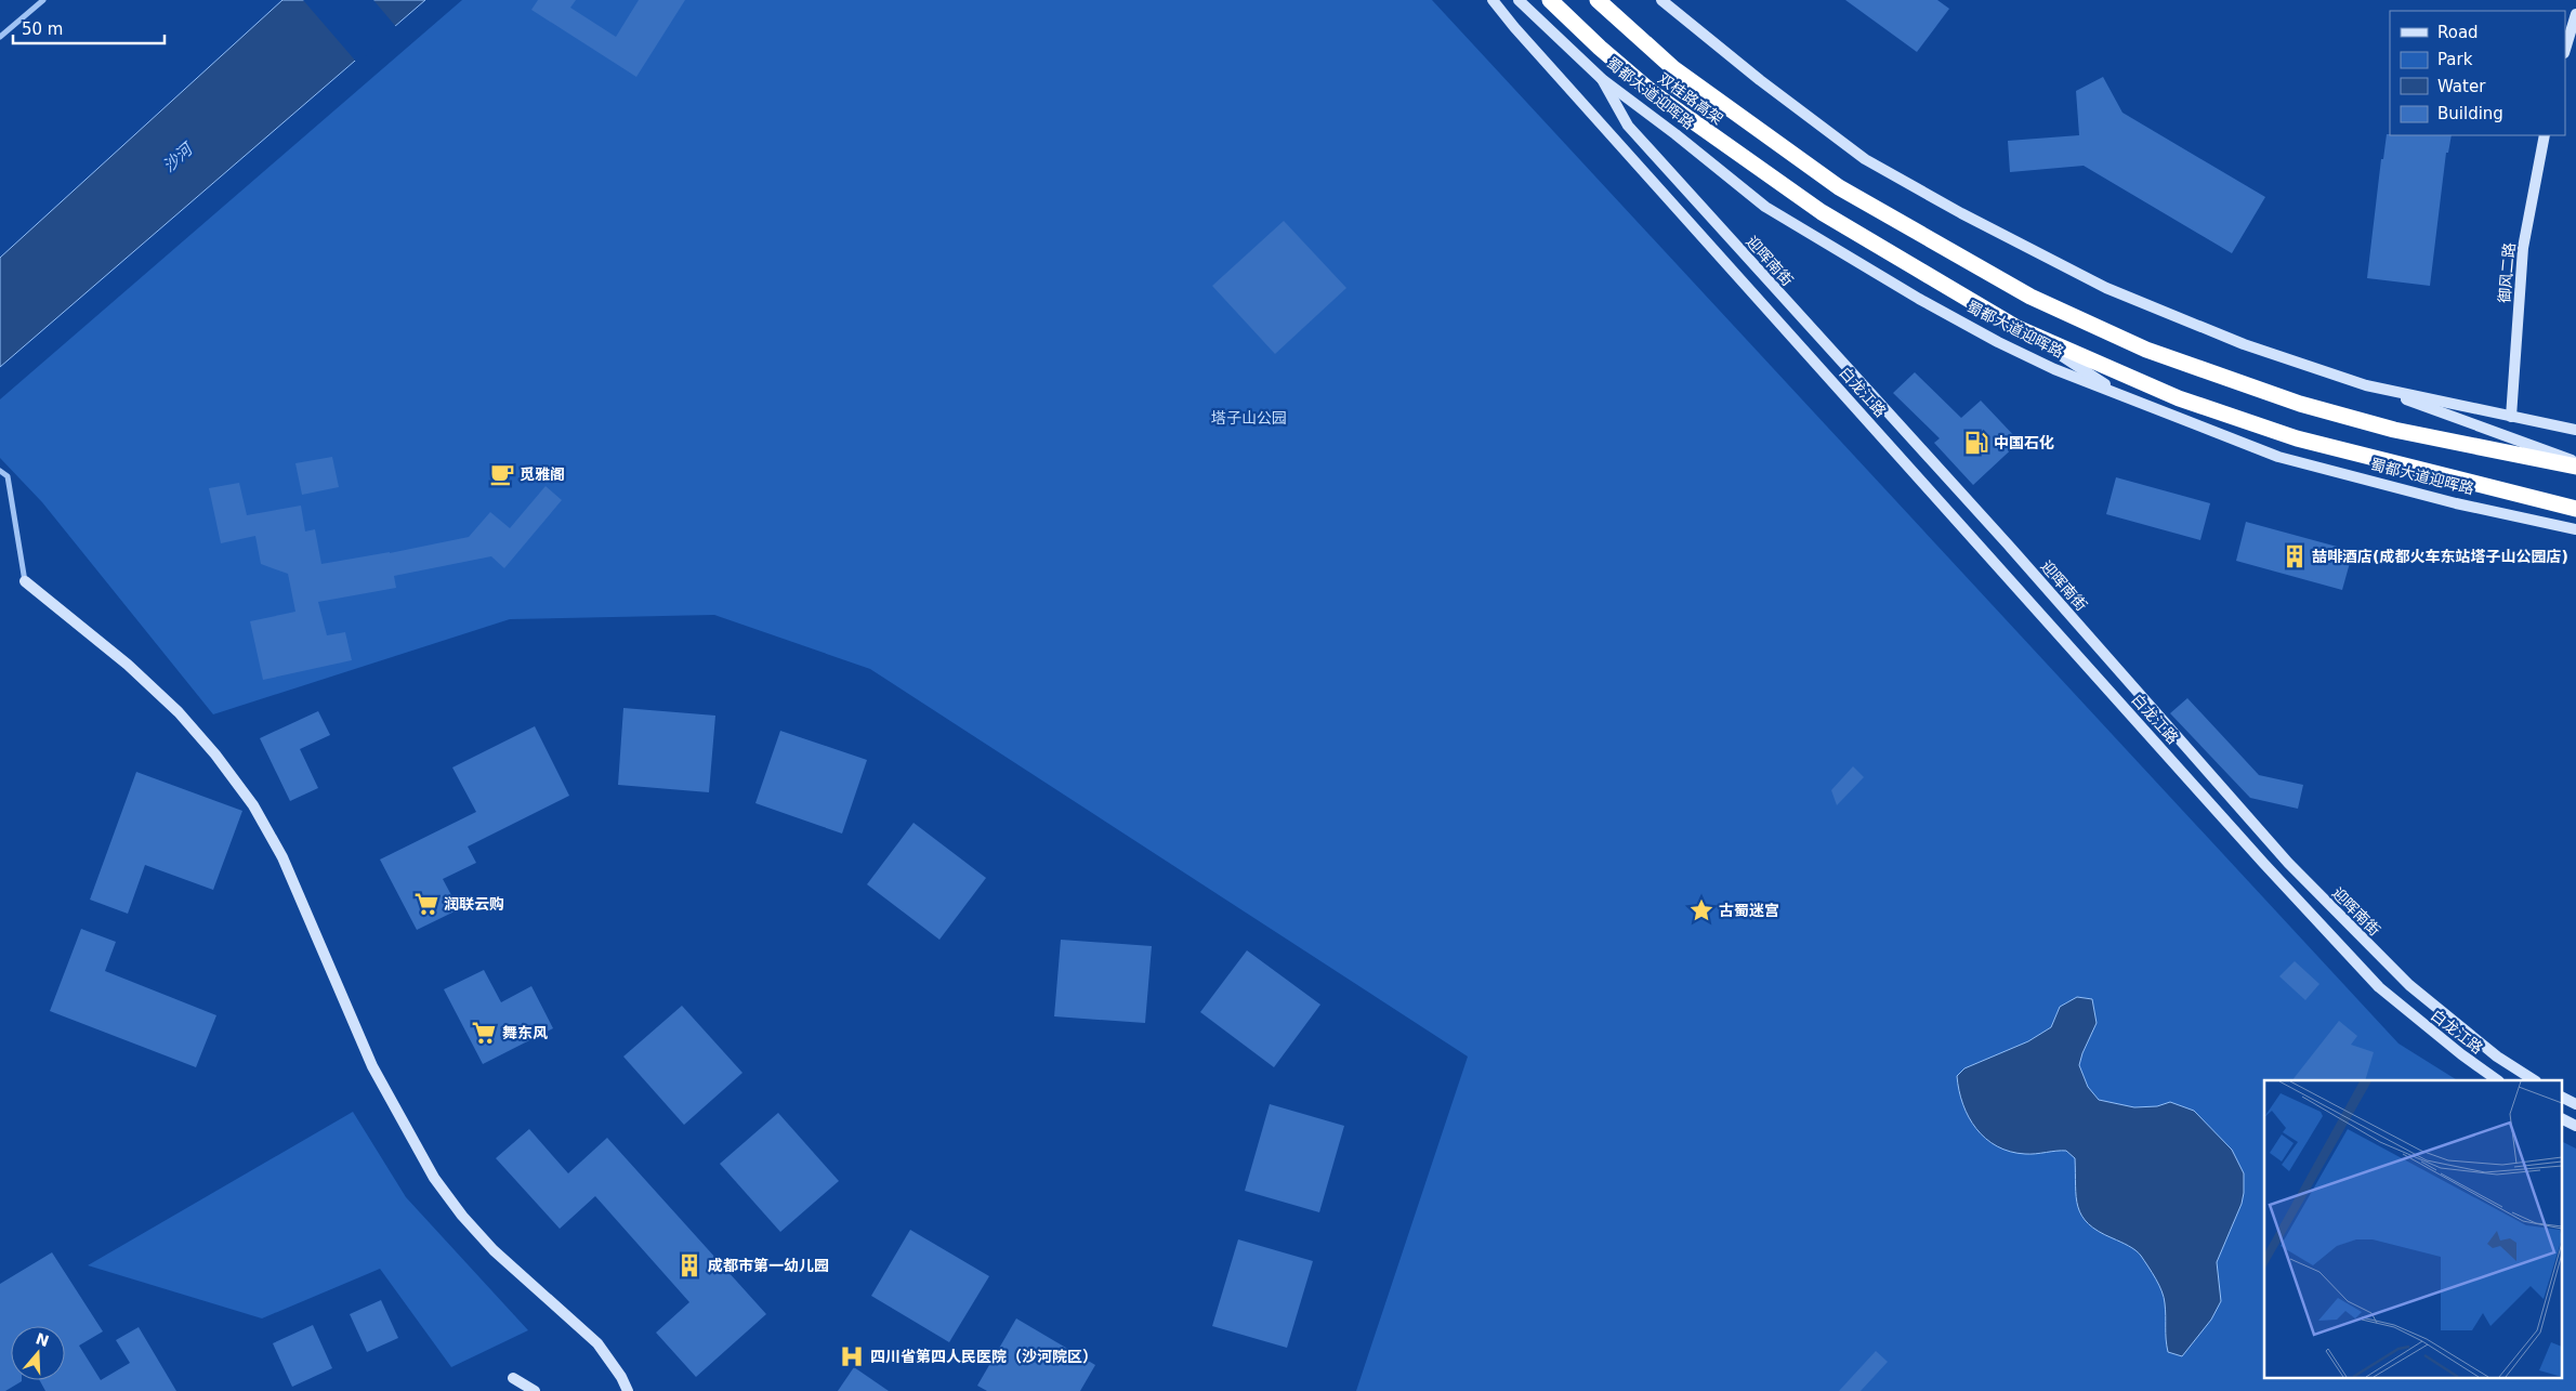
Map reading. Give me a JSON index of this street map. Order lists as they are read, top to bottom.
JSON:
{
  "streets": {
    "highway": ["蜀都大道迎晖路", "双桂路高架"],
    "street": ["迎晖南街", "御风二路", "白龙江路"]
  },
  "crossings": [
    ["蜀都大道迎晖路", "双桂路高架"],
    ["蜀都大道迎晖路", "迎晖南街"]
  ],
  "water": ["沙河"],
  "parks": ["塔子山公园"],
  "places": {
    "fuel station": ["中国石化"],
    "cafe": ["觅雅阁"],
    "building": ["喆啡酒店(成都火车东站塔子山公园店)", "成都市第一幼儿园"],
    "supermarket": ["润联云购", "舞东风"],
    "place": ["古蜀迷宫"],
    "hospital": ["四川省第四人民医院（沙河院区）"]
  },
  "legend": [
    "Road",
    "Park",
    "Water",
    "Building"
  ],
  "scale_bar": "50 m",
  "north": "top"
}
